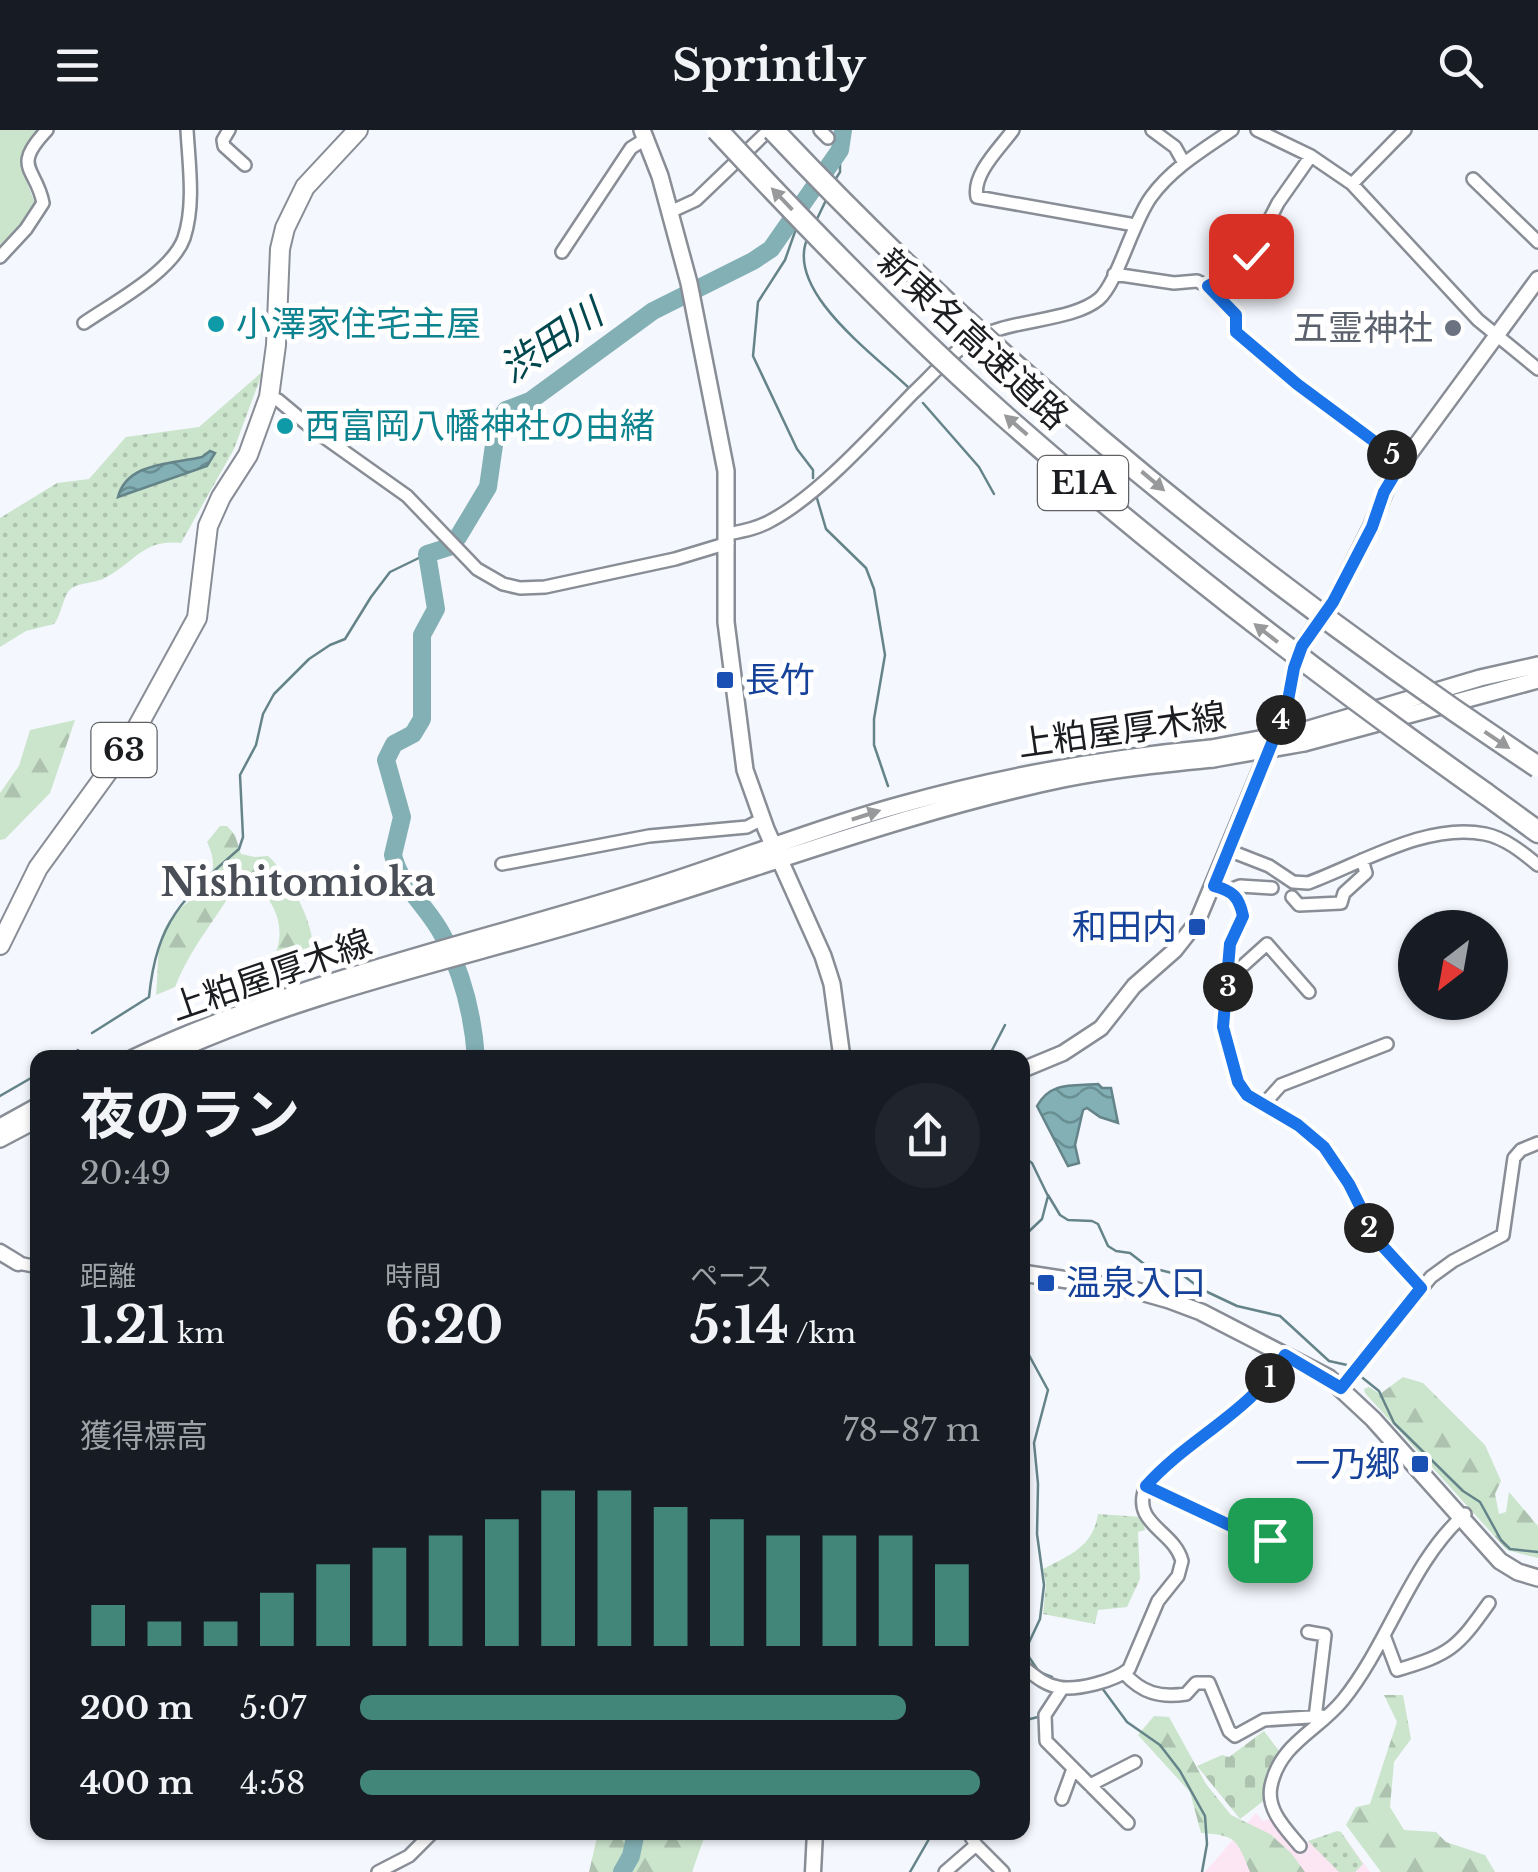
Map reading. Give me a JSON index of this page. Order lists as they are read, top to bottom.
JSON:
{
  "streets": {
    "highway": ["新東名高速道路", "E1A"],
    "main road": ["上粕屋厚木線", "63"]
  },
  "districts": ["Nishitomioka"],
  "water": ["渋田川"],
  "places": {
    "other": ["小澤家住宅主屋", "五霊神社", "西富岡八幡神社の由緒"],
    "transit": [
      "長竹",
      "和田内",
      "温泉入口",
      "一乃郷"
    ]
  },
  "north": "bottom left",
  "page": {
    "header": "Sprintly",
    "pins": [
      "5",
      "4",
      "3",
      "2",
      "1"
    ],
    "heading": ["夜のラン", "20:49"],
    "stats": [
      ["距離", "1.21 km"],
      ["時間", "6:20"],
      ["ペース", "5:14 /km"]
    ],
    "chart": ["獲得標高", "78–87 m"],
    "list": [
      {
        "name": "200 m",
        "note": "5:07"
      },
      {
        "name": "400 m",
        "note": "4:58"
      }
    ]
  }
}
